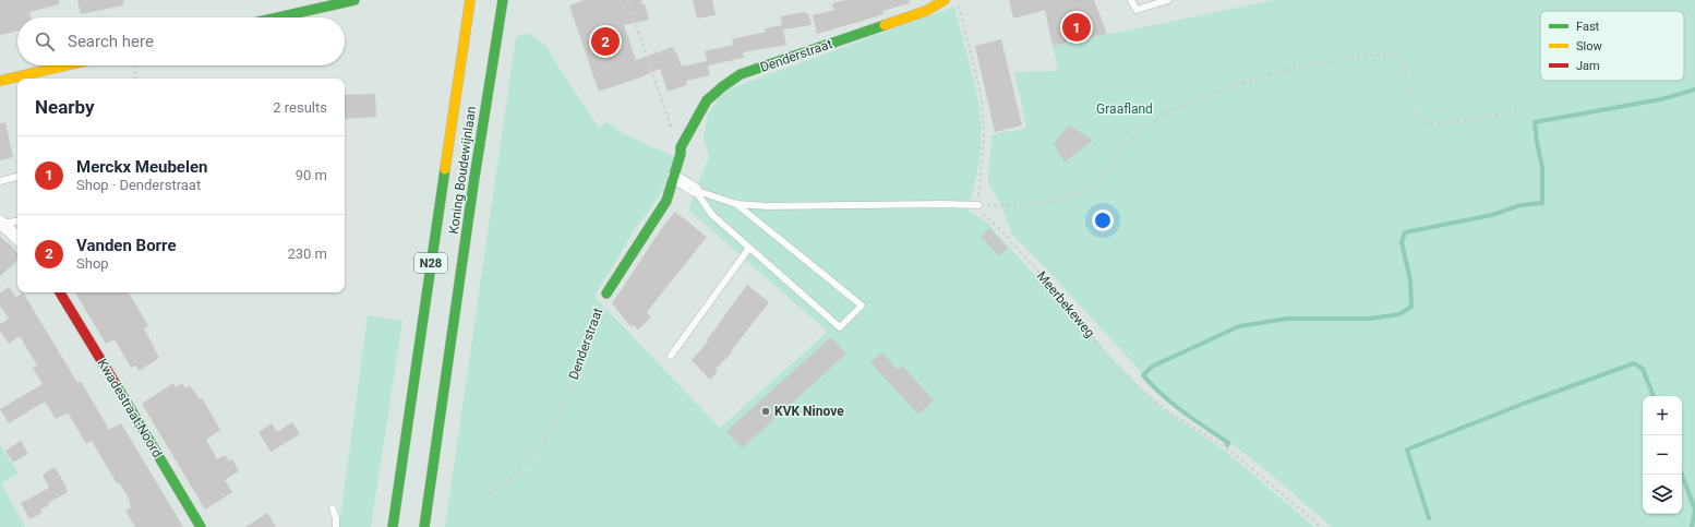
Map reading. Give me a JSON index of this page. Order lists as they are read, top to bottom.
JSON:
{
  "streets": {
    "main road": [
      "Denderstraat",
      "Koning Boudewijnlaan",
      "N28",
      "Kwadestraat-Noord"
    ],
    "path": ["Meerbekeweg"]
  },
  "parks": ["Graafland"],
  "places": ["KVK Ninove"],
  "legend": ["Fast", "Slow", "Jam"],
  "page": {
    "pins": ["1", "2"],
    "search": "Search here",
    "heading": ["Nearby", "2 results"],
    "list": [
      {
        "mark": "1",
        "name": "Merckx Meubelen",
        "note": "Shop · Denderstraat",
        "value": "90 m"
      },
      {
        "mark": "2",
        "name": "Vanden Borre",
        "note": "Shop",
        "value": "230 m"
      }
    ],
    "map_buttons": ["+", "−"]
  }
}
